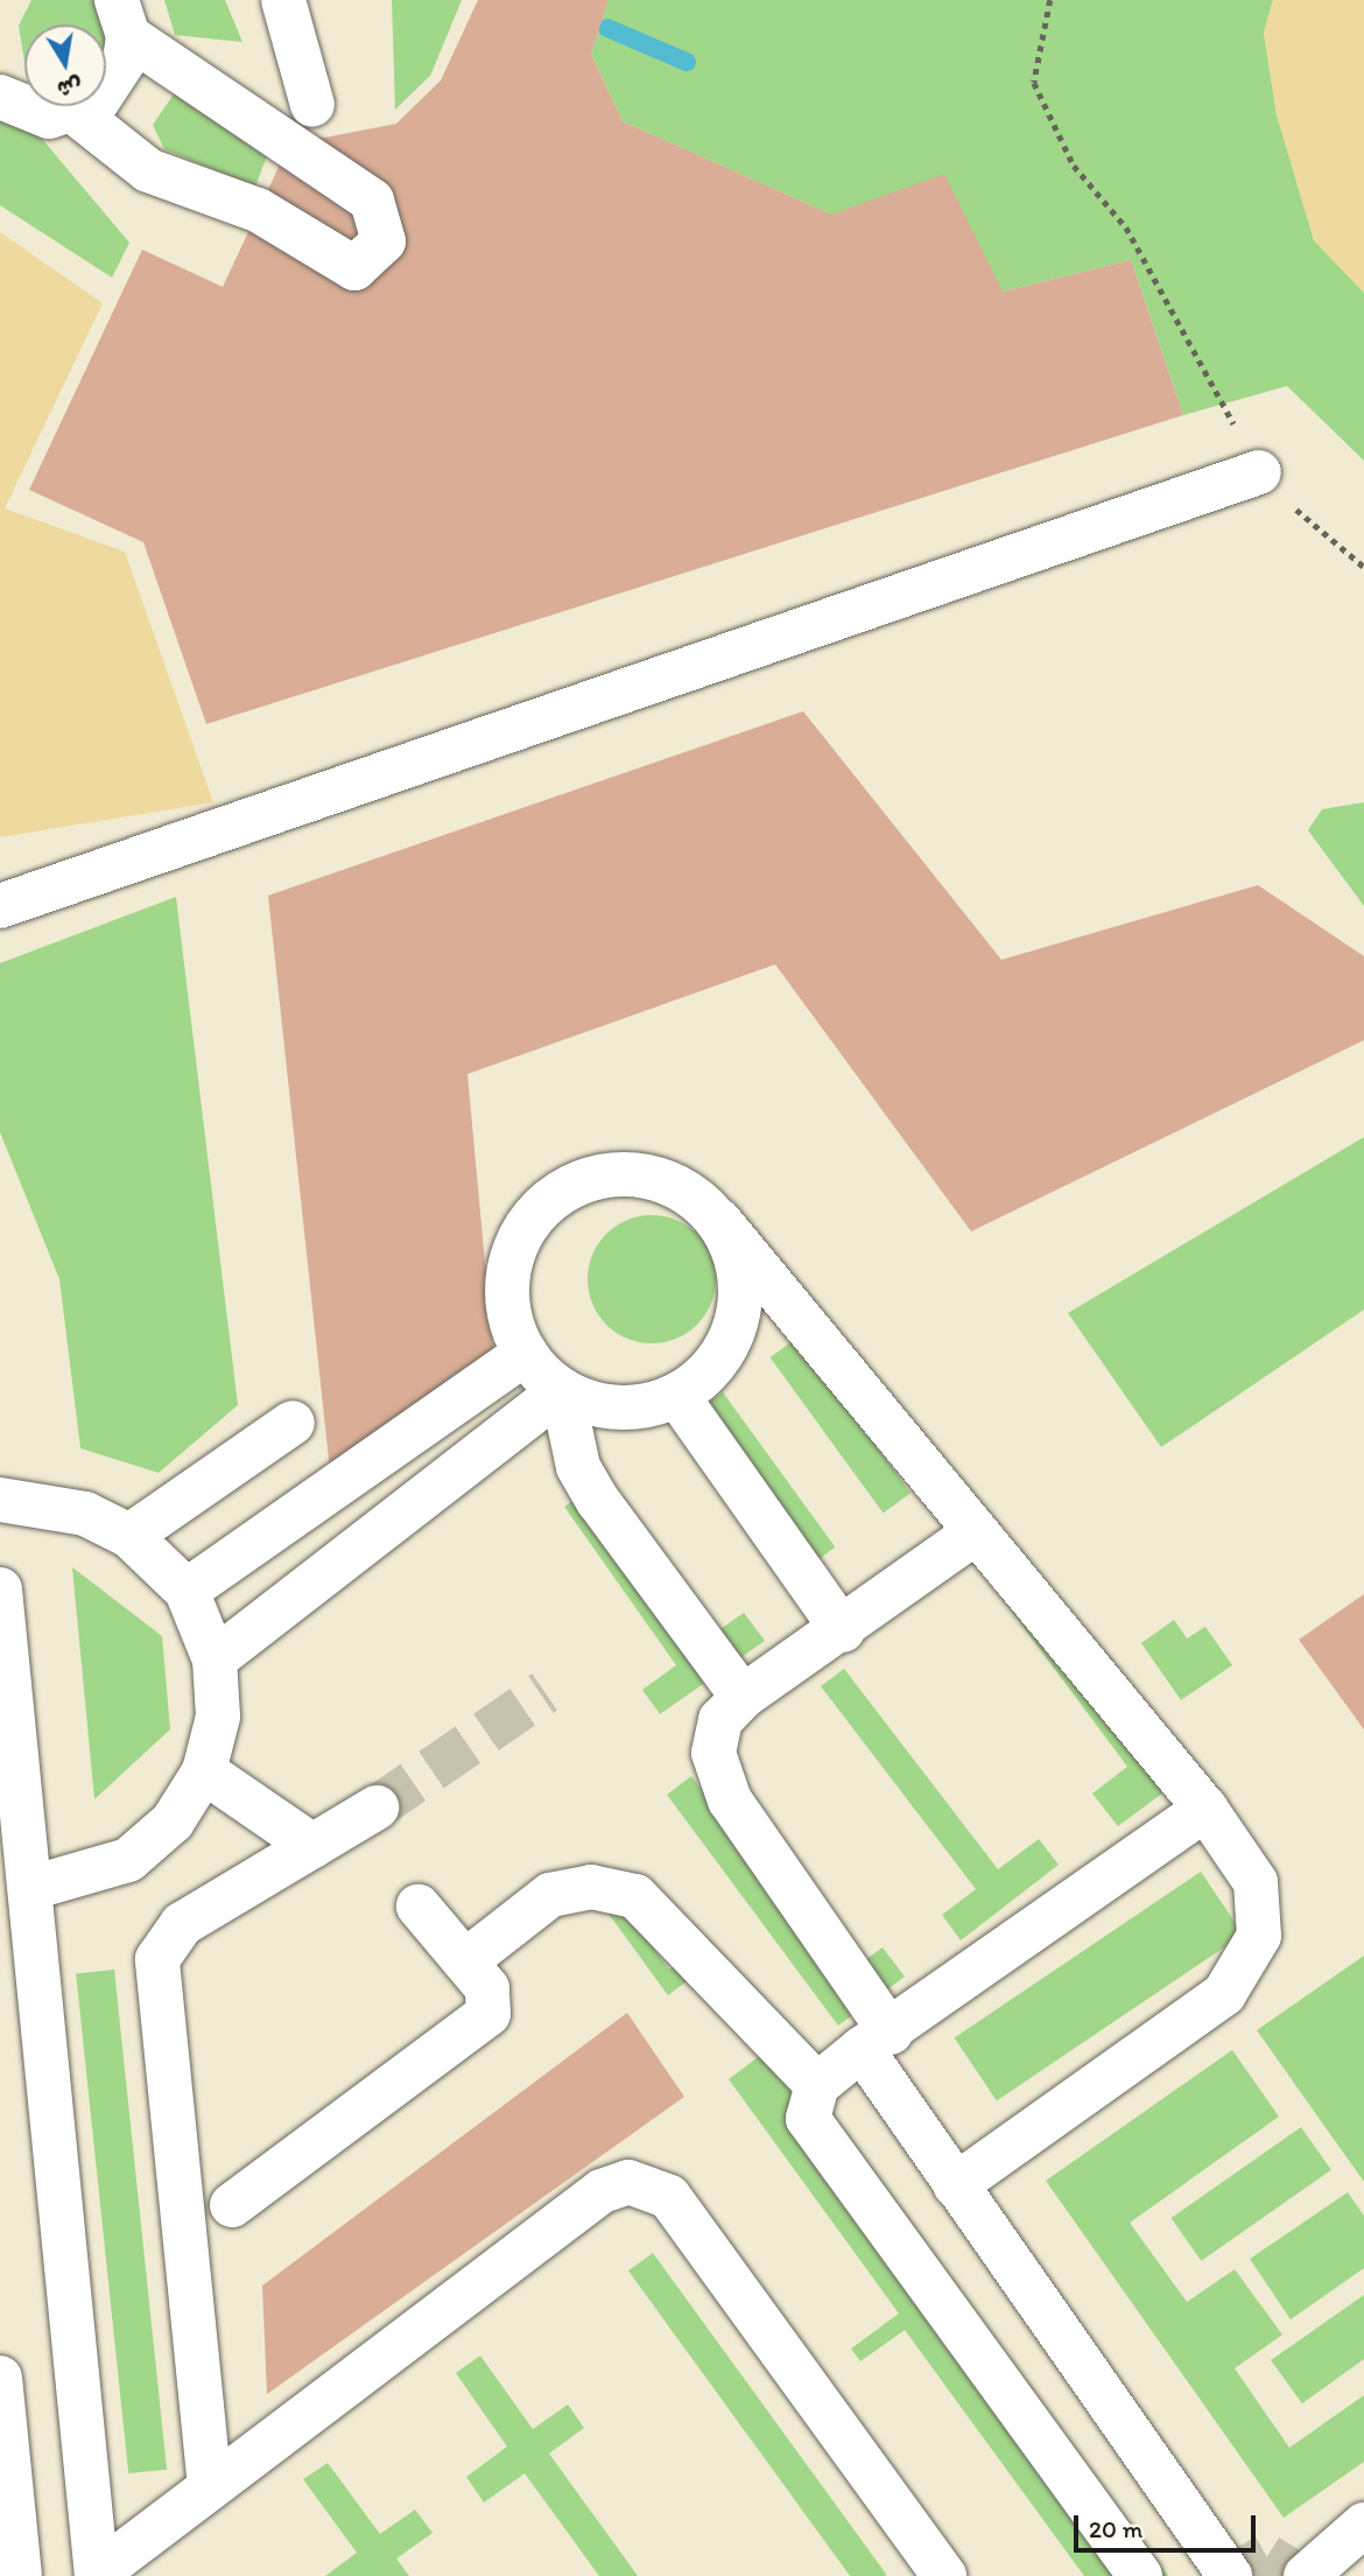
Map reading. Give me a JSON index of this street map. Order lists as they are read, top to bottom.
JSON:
{
  "scale_bar": "20 m",
  "north": "bottom"
}
